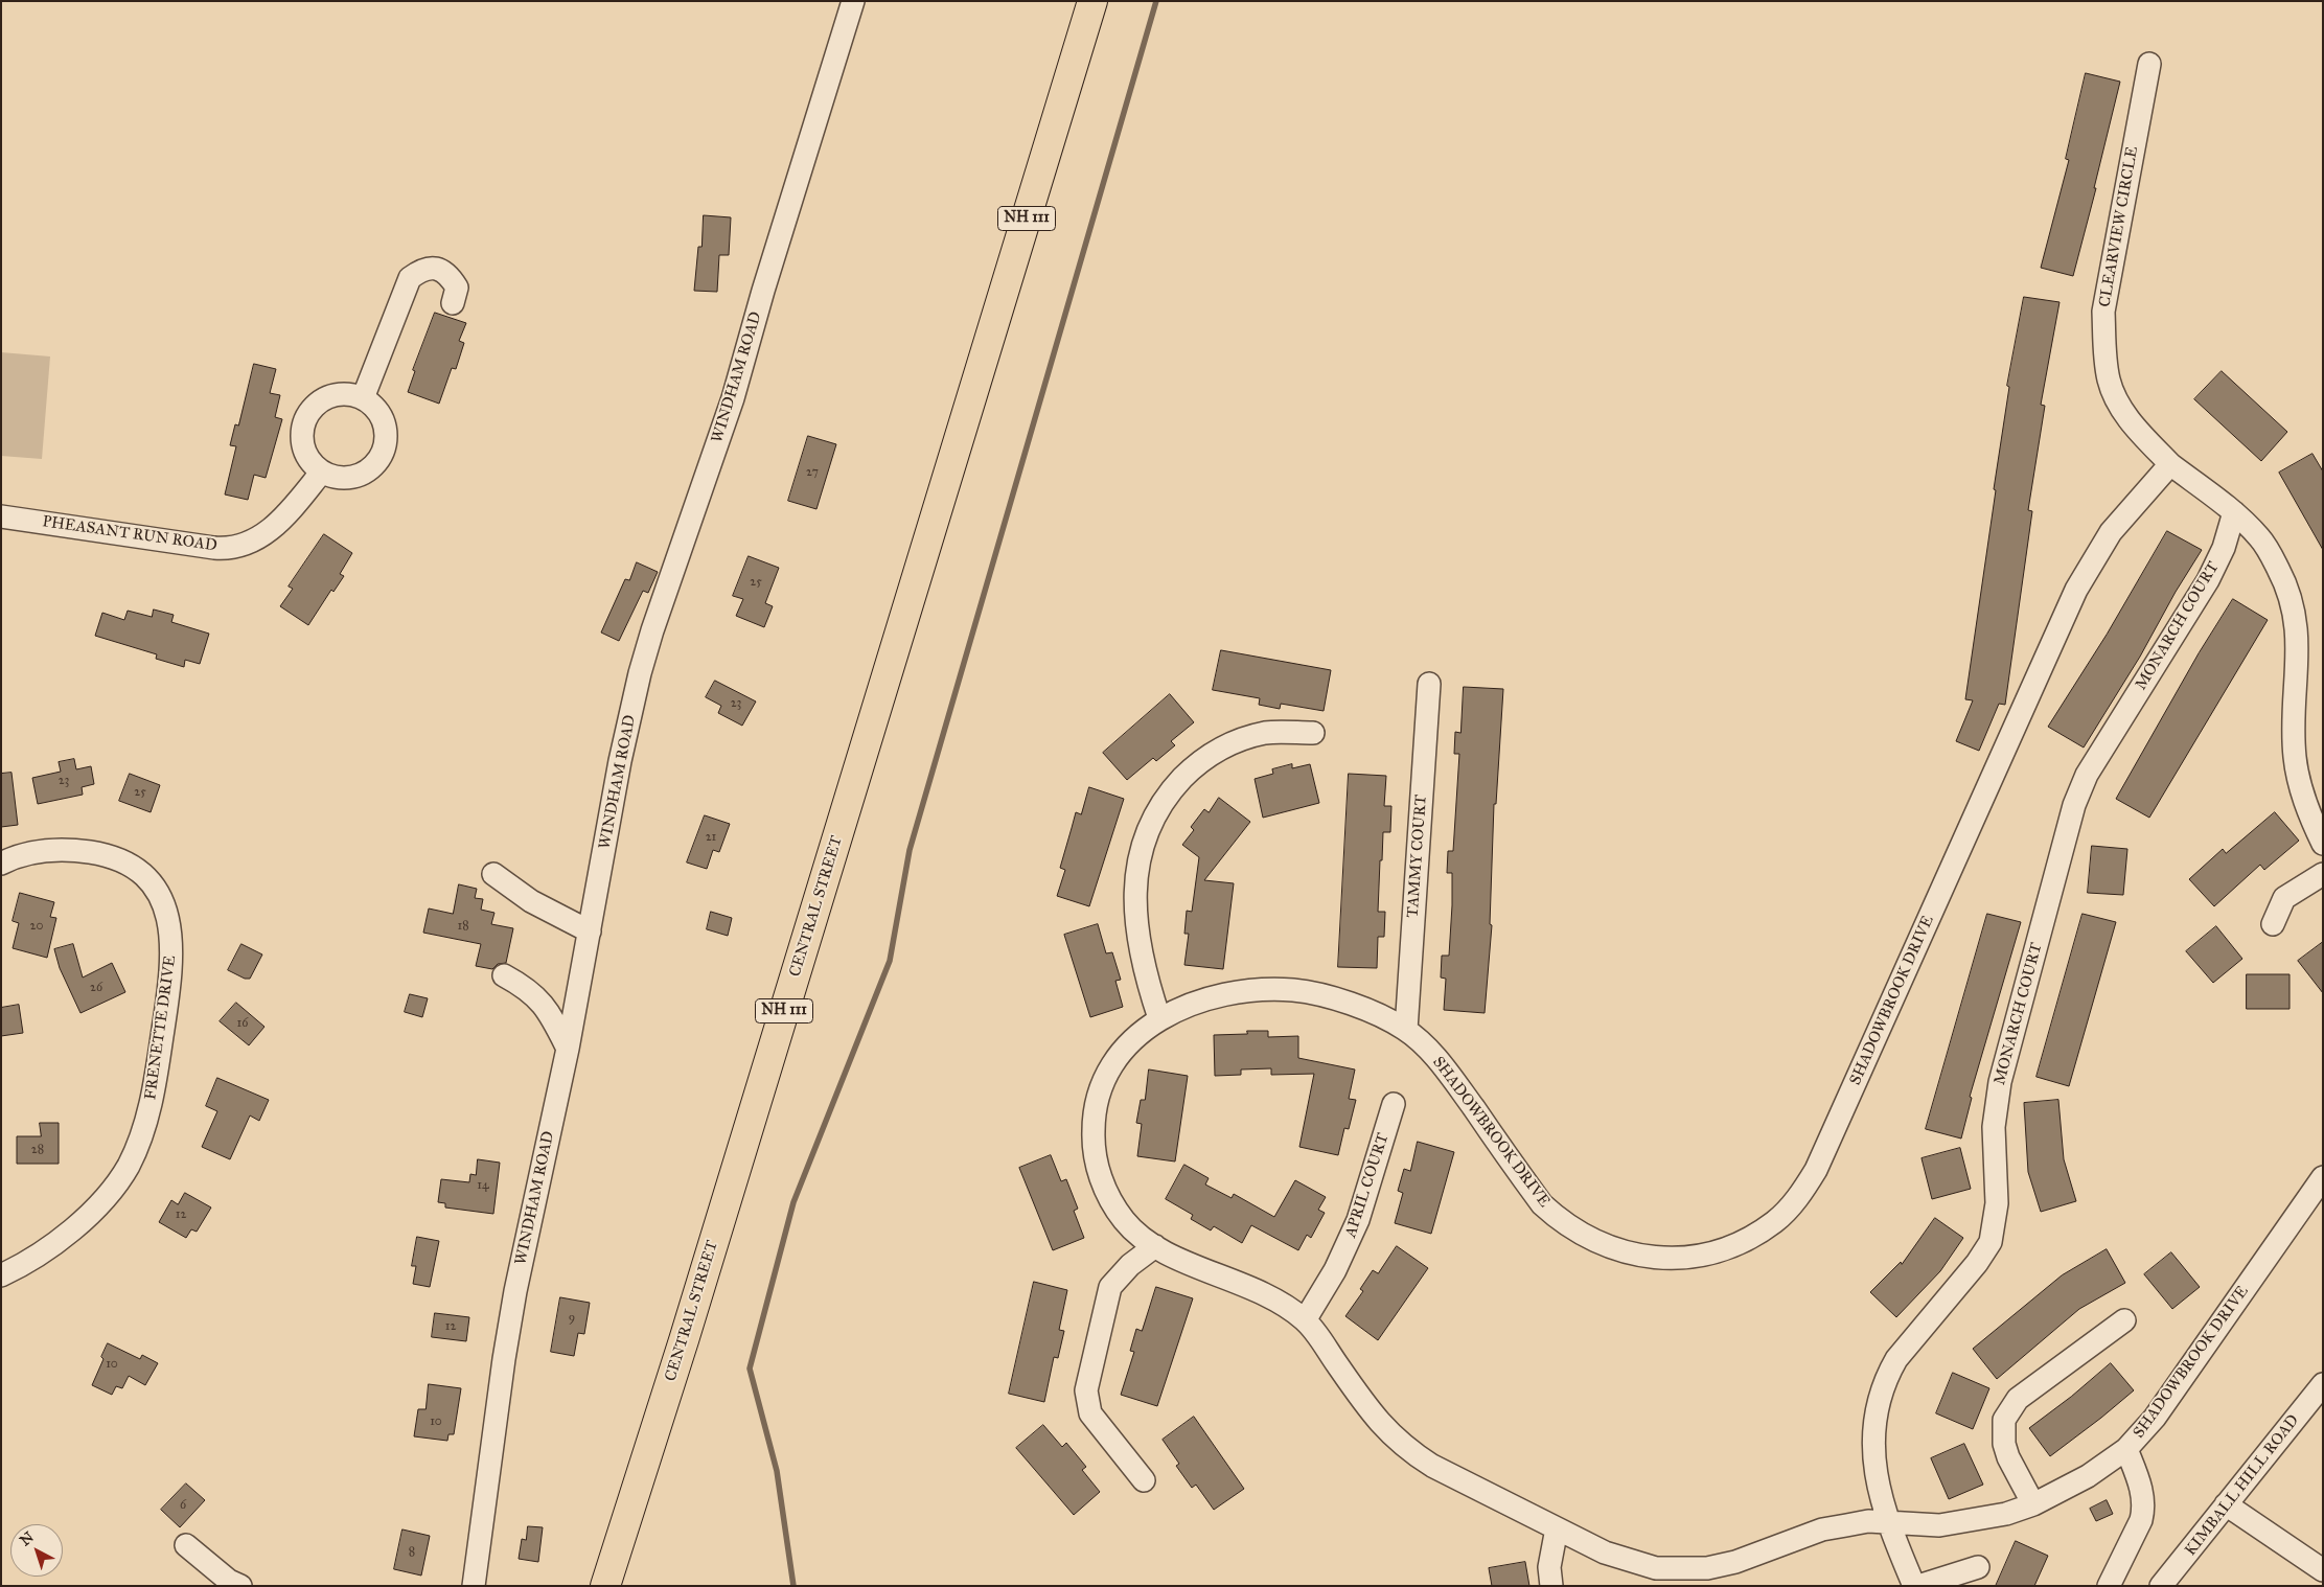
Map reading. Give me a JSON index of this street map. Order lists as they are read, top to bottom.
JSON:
{
  "streets": {
    "main road": ["NH 111", "CENTRAL STREET"],
    "street": [
      "CLEARVIEW CIRCLE",
      "WINDHAM ROAD",
      "PHEASANT RUN ROAD",
      "MONARCH COURT",
      "TAMMY COURT",
      "SHADOWBROOK DRIVE",
      "FRENETTE DRIVE",
      "APRIL COURT",
      "KIMBALL HILL ROAD"
    ]
  },
  "crossings": [
    ["CLEARVIEW CIRCLE", "SHADOWBROOK DRIVE"],
    ["MONARCH COURT", "SHADOWBROOK DRIVE"],
    ["TAMMY COURT", "SHADOWBROOK DRIVE"],
    ["SHADOWBROOK DRIVE", "APRIL COURT"]
  ],
  "house_numbers": [
    "27",
    "25",
    "23",
    "23",
    "25",
    "21",
    "20",
    "18",
    "26",
    "16",
    "28",
    "14",
    "12",
    "9",
    "12",
    "10",
    "10",
    "6",
    "8"
  ],
  "north": "top left"
}
